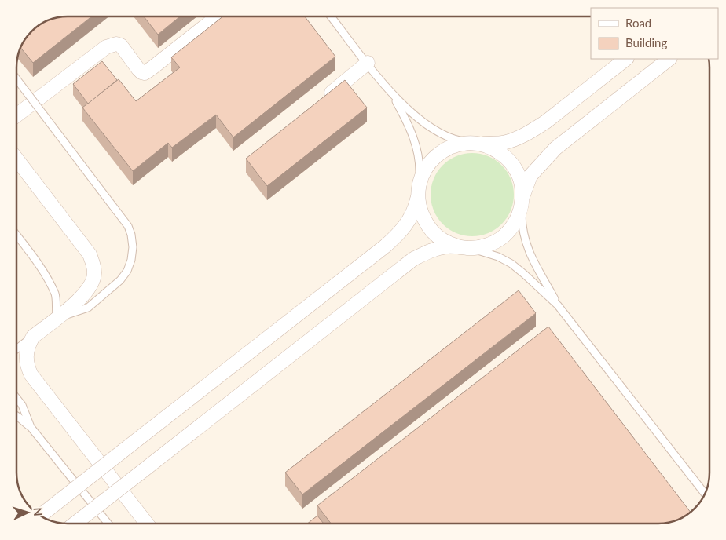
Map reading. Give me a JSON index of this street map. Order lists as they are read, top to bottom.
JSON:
{
  "legend": ["Road", "Building"],
  "north": "right"
}
